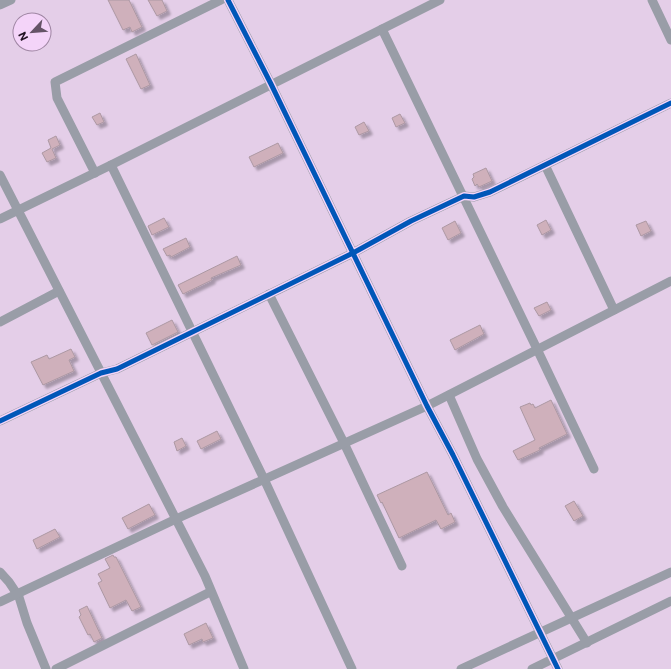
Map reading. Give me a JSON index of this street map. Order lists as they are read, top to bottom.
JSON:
{
  "north": "bottom left"
}
